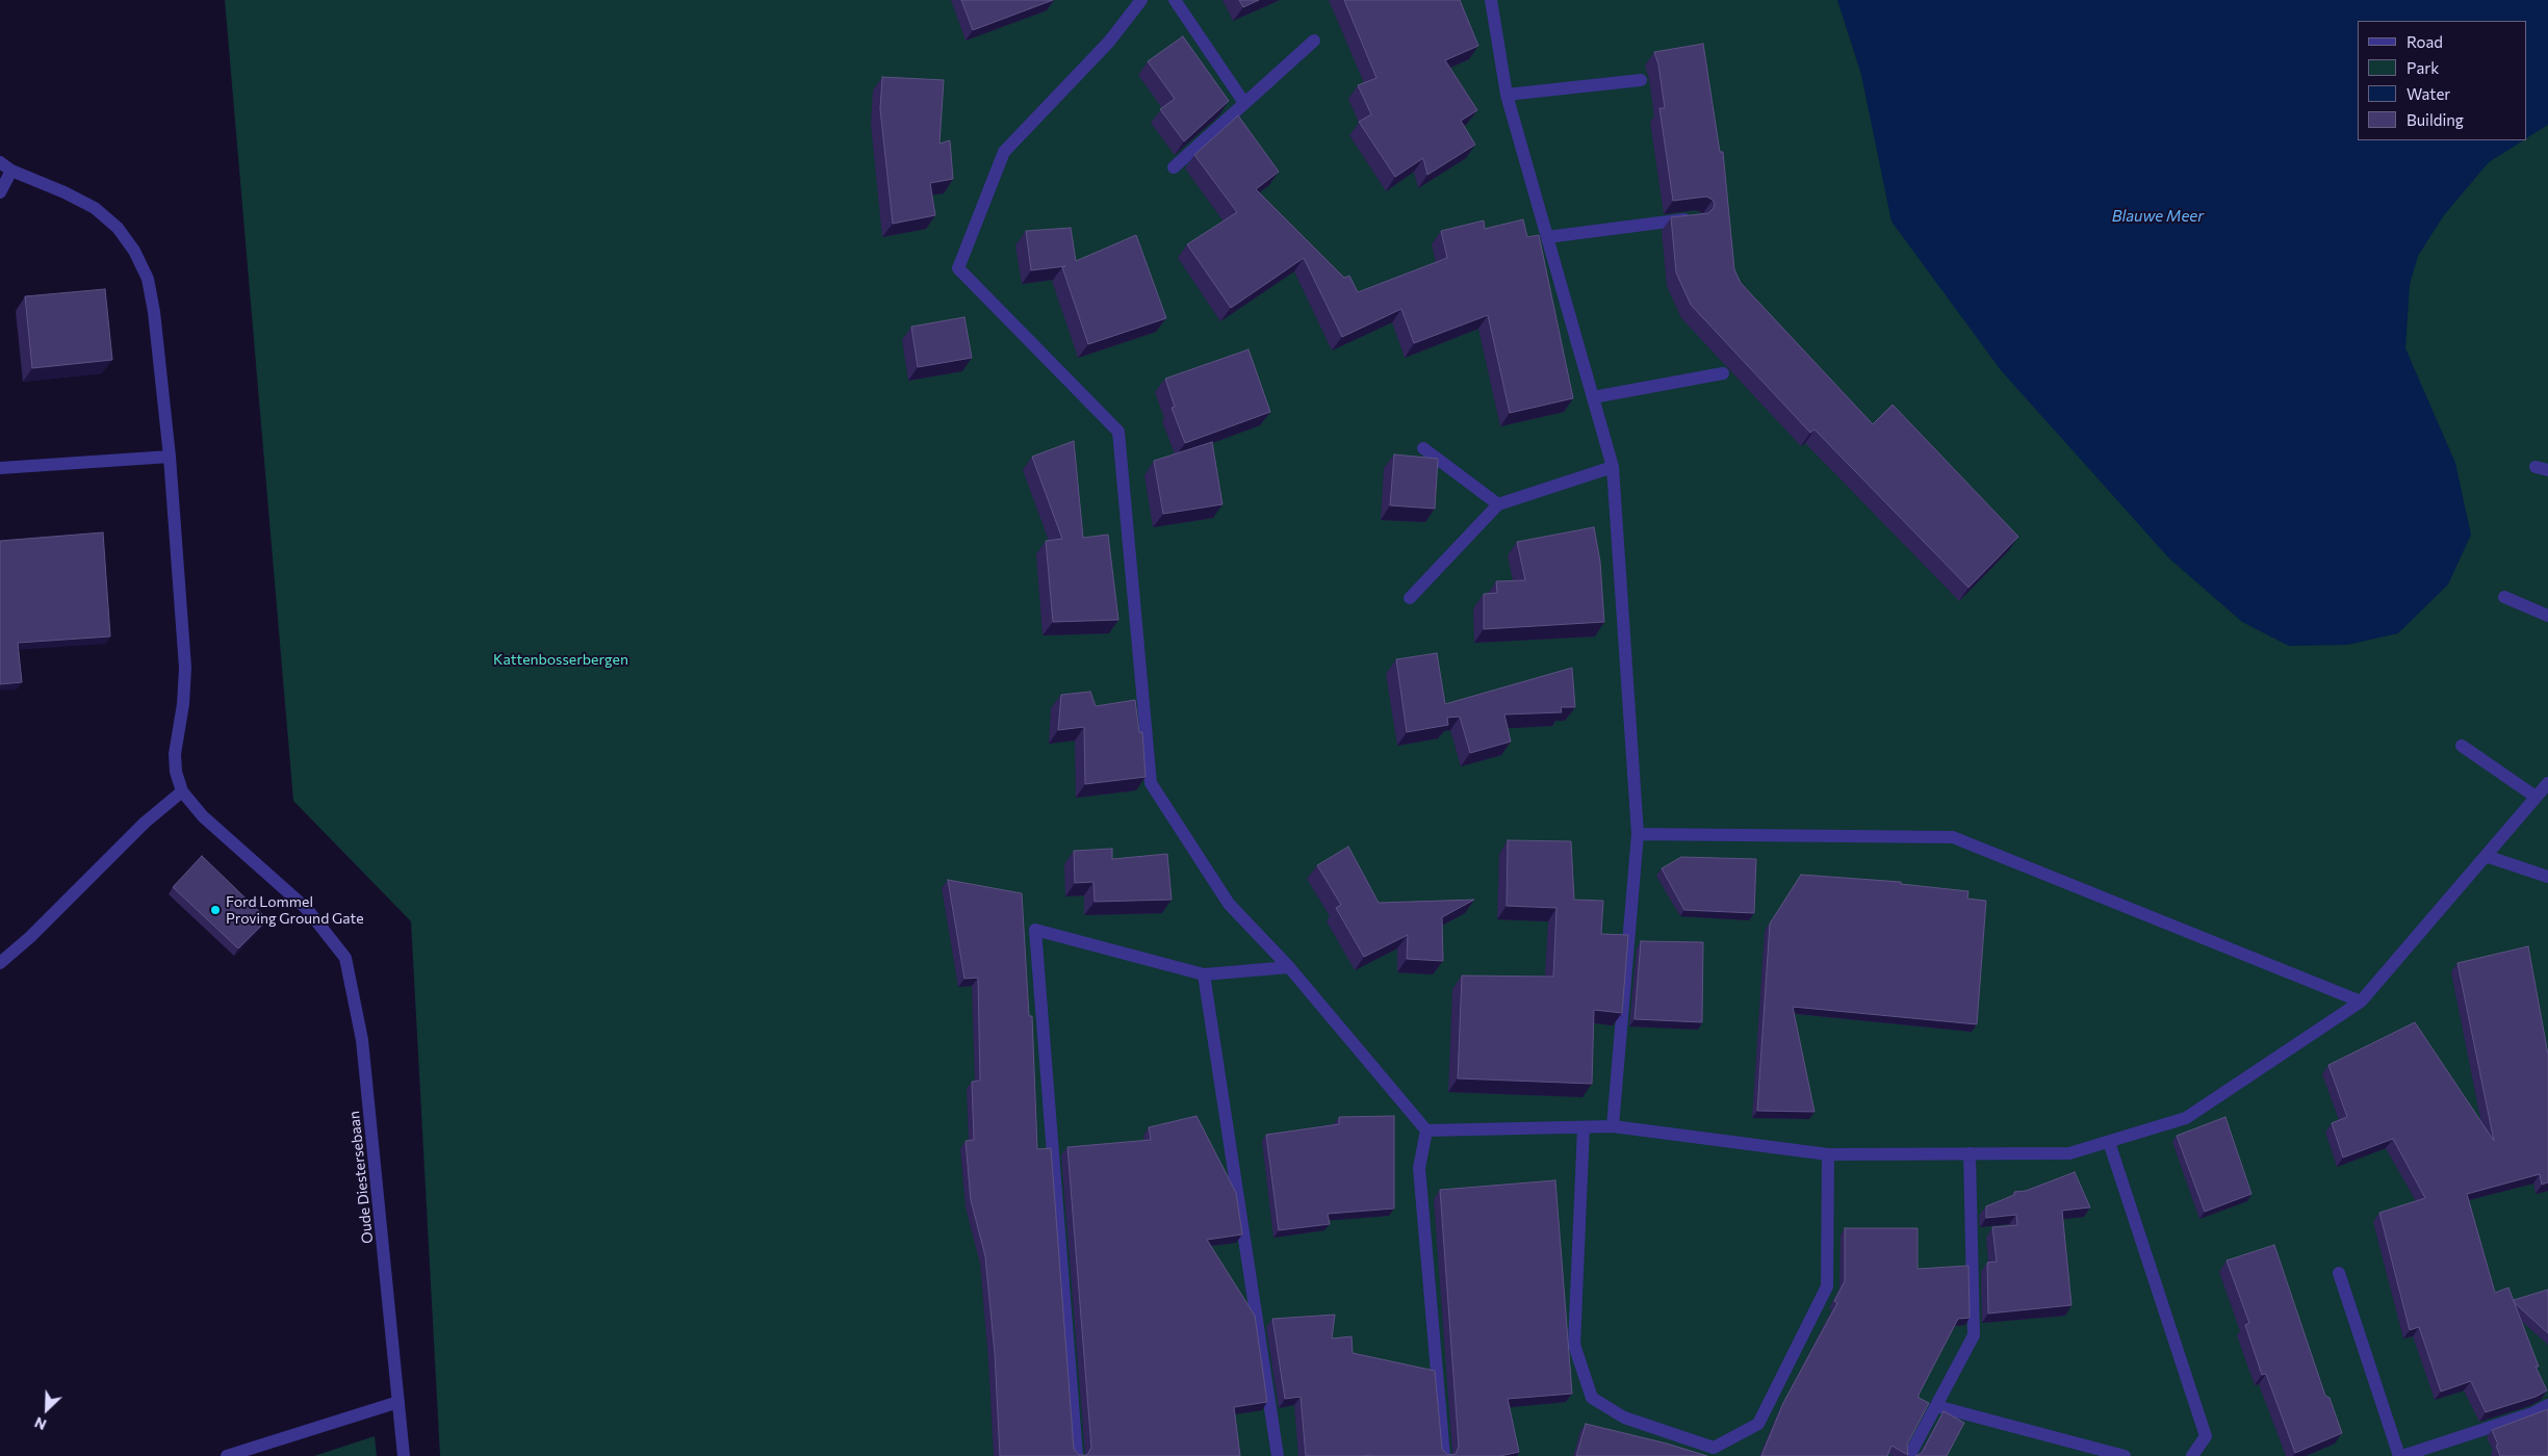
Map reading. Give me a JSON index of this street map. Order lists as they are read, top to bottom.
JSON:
{
  "streets": {
    "street": ["Oude Diestersebaan"]
  },
  "water": ["Blauwe Meer"],
  "parks": ["Kattenbosserbergen"],
  "places": ["Ford Lommel Proving Ground Gate"],
  "legend": [
    "Road",
    "Park",
    "Water",
    "Building"
  ],
  "north": "bottom left"
}
